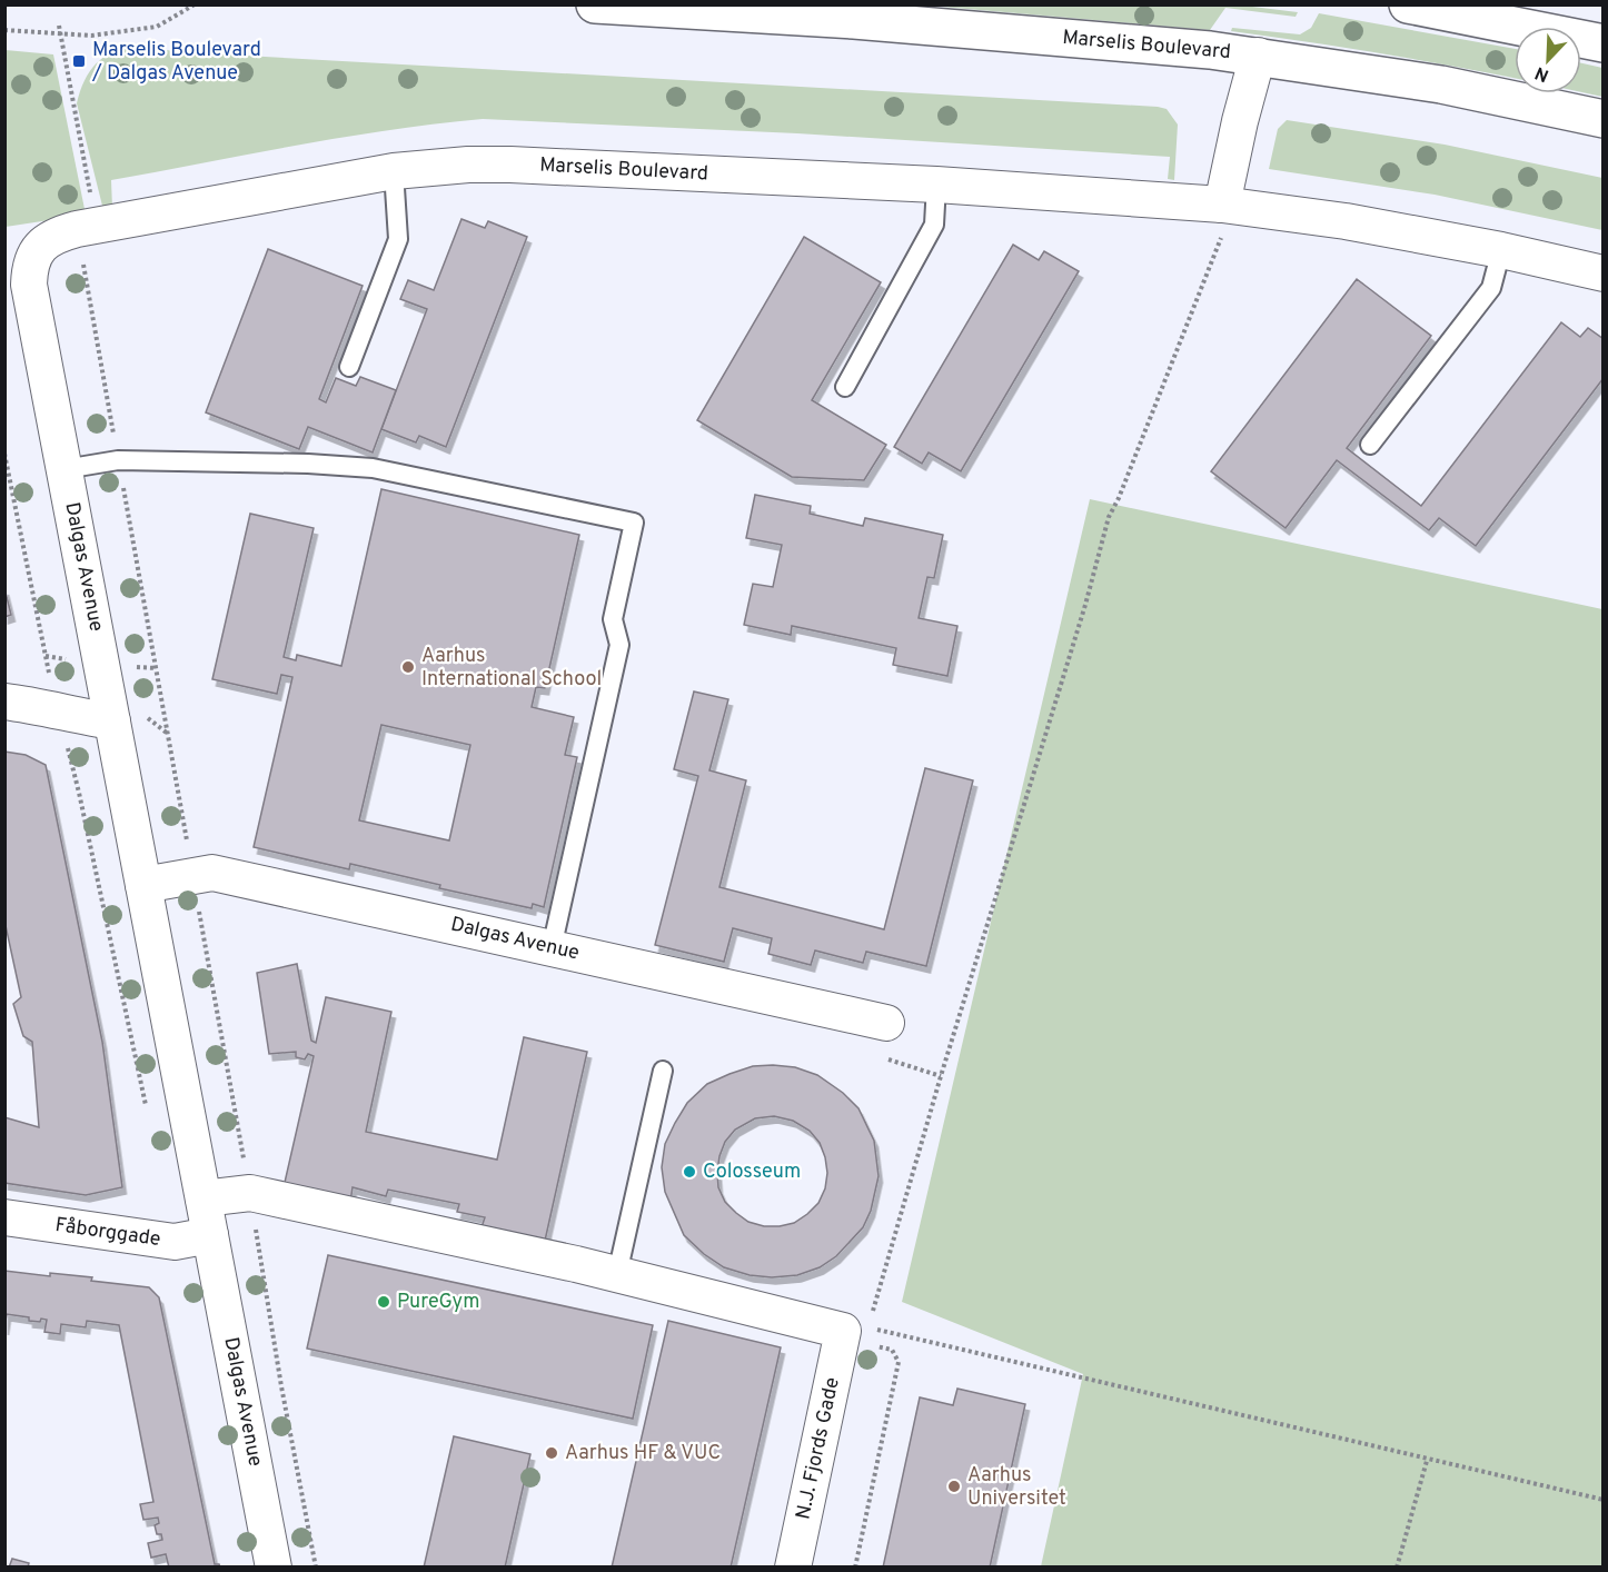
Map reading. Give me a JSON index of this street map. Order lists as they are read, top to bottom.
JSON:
{
  "streets": {
    "main road": ["Marselis Boulevard"],
    "street": ["Dalgas Avenue", "Fåborggade", "N.J. Fjords Gade"]
  },
  "crossings": [
    ["Marselis Boulevard", "Dalgas Avenue"],
    ["Dalgas Avenue", "Fåborggade"]
  ],
  "places": {
    "transit": ["Marselis Boulevard / Dalgas Avenue"],
    "other": [
      "Aarhus International School",
      "Colosseum",
      "PureGym",
      "Aarhus HF & VUC",
      "Aarhus Universitet"
    ]
  },
  "north": "bottom left"
}
